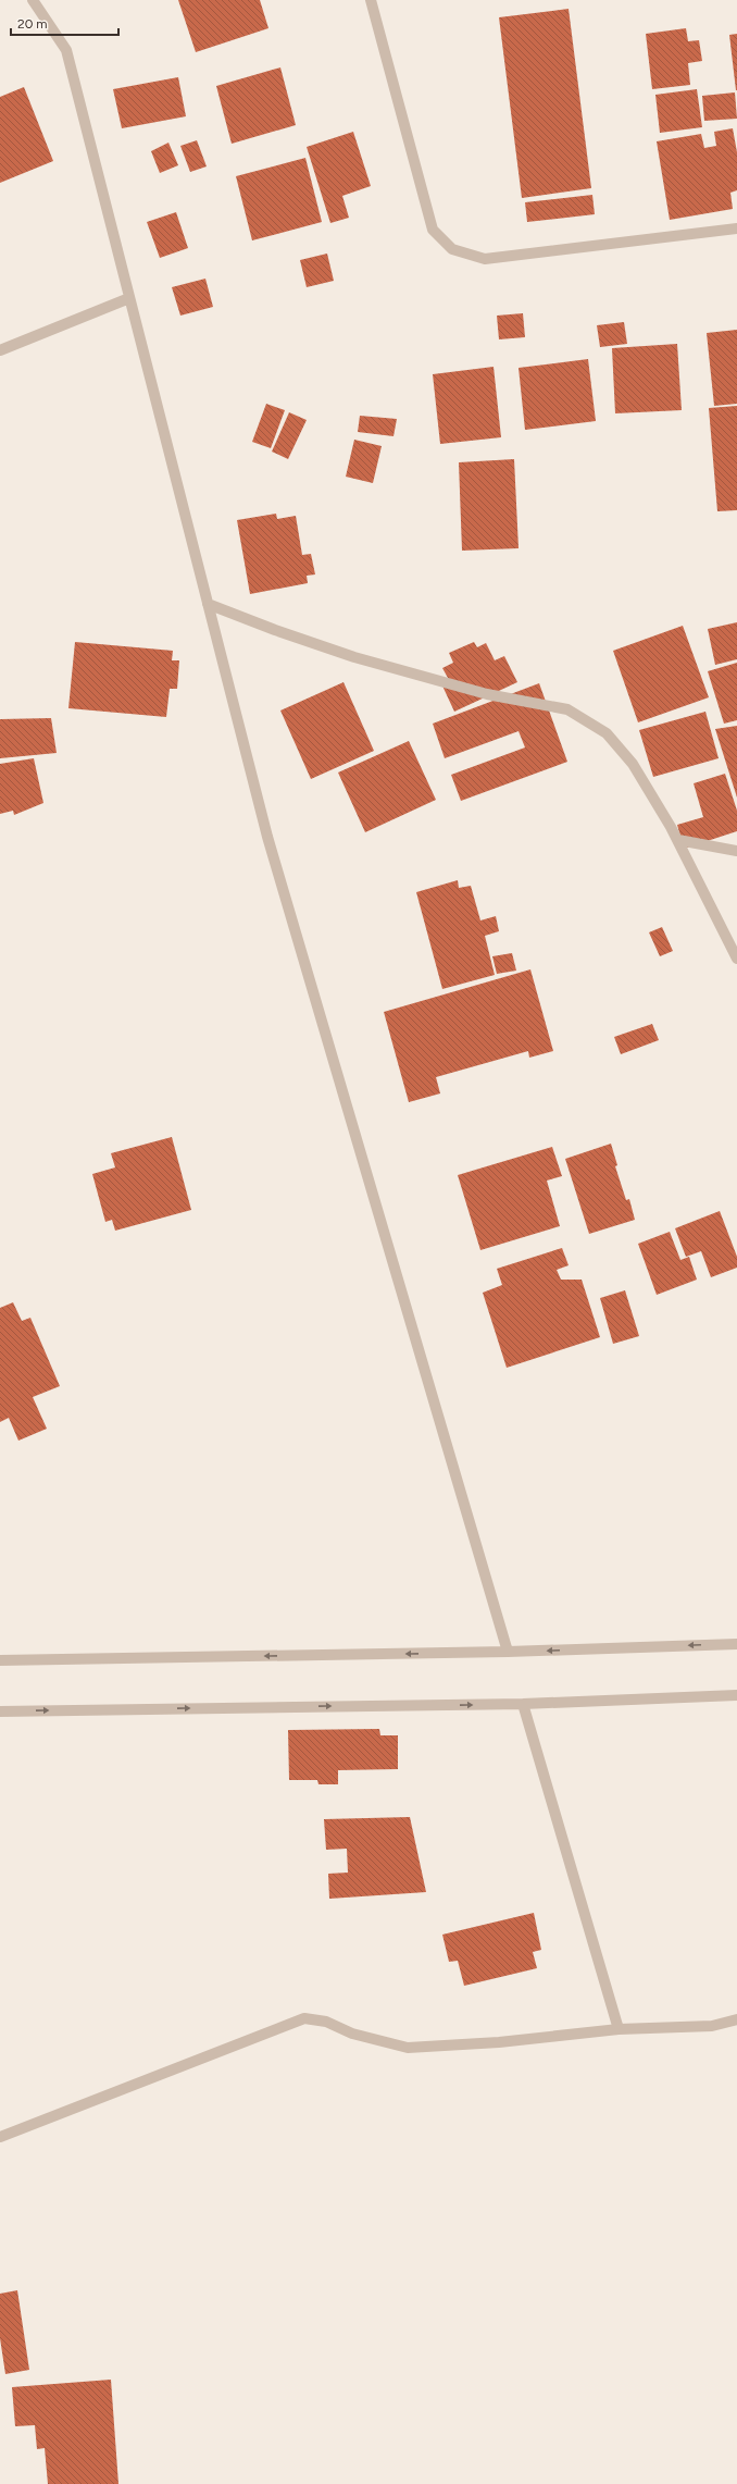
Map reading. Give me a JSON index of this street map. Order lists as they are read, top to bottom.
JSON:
{
  "scale_bar": "20 m"
}
